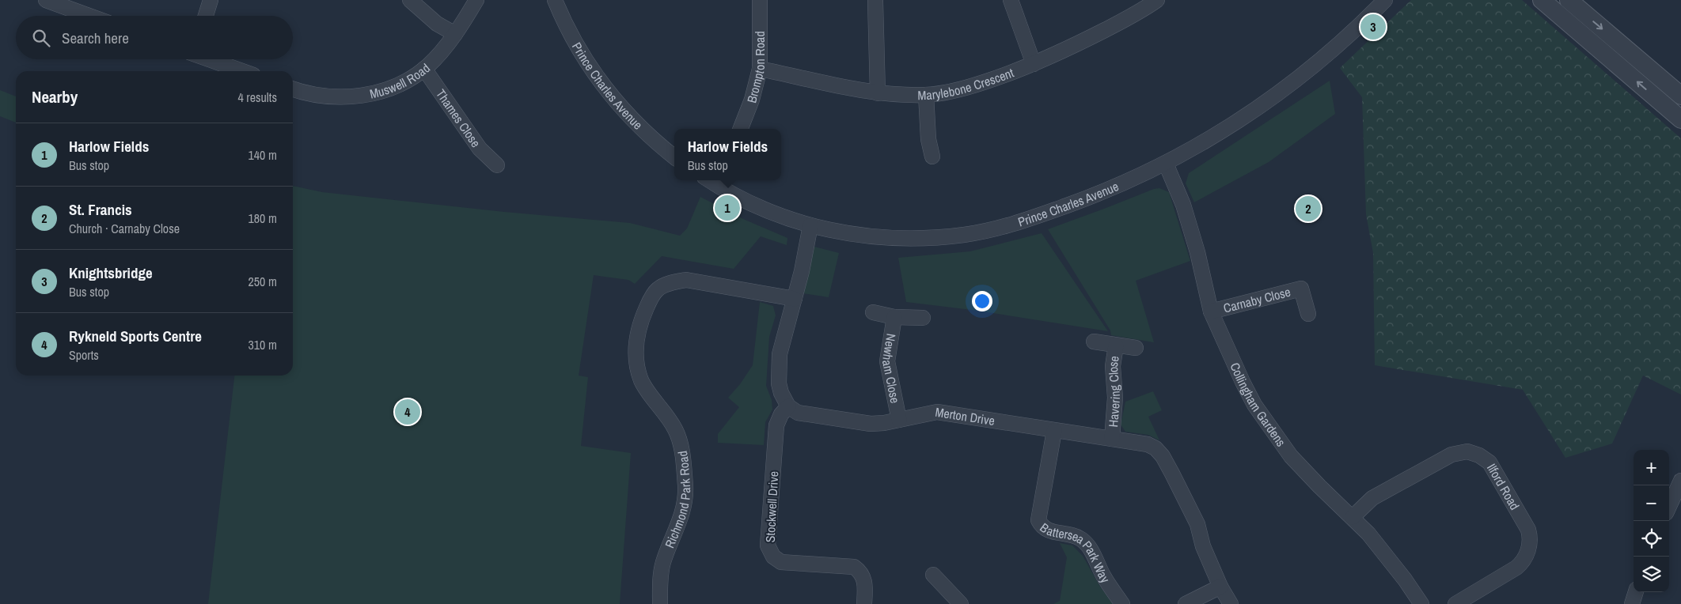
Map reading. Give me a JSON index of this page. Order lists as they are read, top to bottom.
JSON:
{
  "streets": {
    "street": [
      "Brompton Road",
      "Muswell Road",
      "Marylebone Crescent",
      "Prince Charles Avenue",
      "Thames Close",
      "Carnaby Close",
      "Newham Close",
      "Havering Close",
      "Collingham Gardens",
      "Merton Drive",
      "Ilford Road",
      "Richmond Park Road",
      "Stockwell Drive",
      "Battersea Park Way"
    ]
  },
  "crossings": [
    ["Brompton Road", "Marylebone Crescent"],
    ["Muswell Road", "Thames Close"],
    ["Prince Charles Avenue", "Collingham Gardens"],
    ["Carnaby Close", "Collingham Gardens"],
    ["Newham Close", "Merton Drive"],
    ["Havering Close", "Merton Drive"],
    ["Collingham Gardens", "Ilford Road"],
    ["Merton Drive", "Stockwell Drive"],
    ["Merton Drive", "Battersea Park Way"]
  ],
  "page": {
    "pins": [
      "3",
      "1",
      "2",
      "4"
    ],
    "search": "Search here",
    "heading": ["Nearby", "4 results"],
    "list": [
      {
        "mark": "1",
        "name": "Harlow Fields",
        "note": "Bus stop",
        "value": "140 m"
      },
      {
        "mark": "2",
        "name": "St. Francis",
        "note": "Church · Carnaby Close",
        "value": "180 m"
      },
      {
        "mark": "3",
        "name": "Knightsbridge",
        "note": "Bus stop",
        "value": "250 m"
      },
      {
        "mark": "4",
        "name": "Rykneld Sports Centre",
        "note": "Sports",
        "value": "310 m"
      }
    ],
    "popup": ["Harlow Fields", "Bus stop"],
    "map_buttons": ["+", "−"]
  }
}
